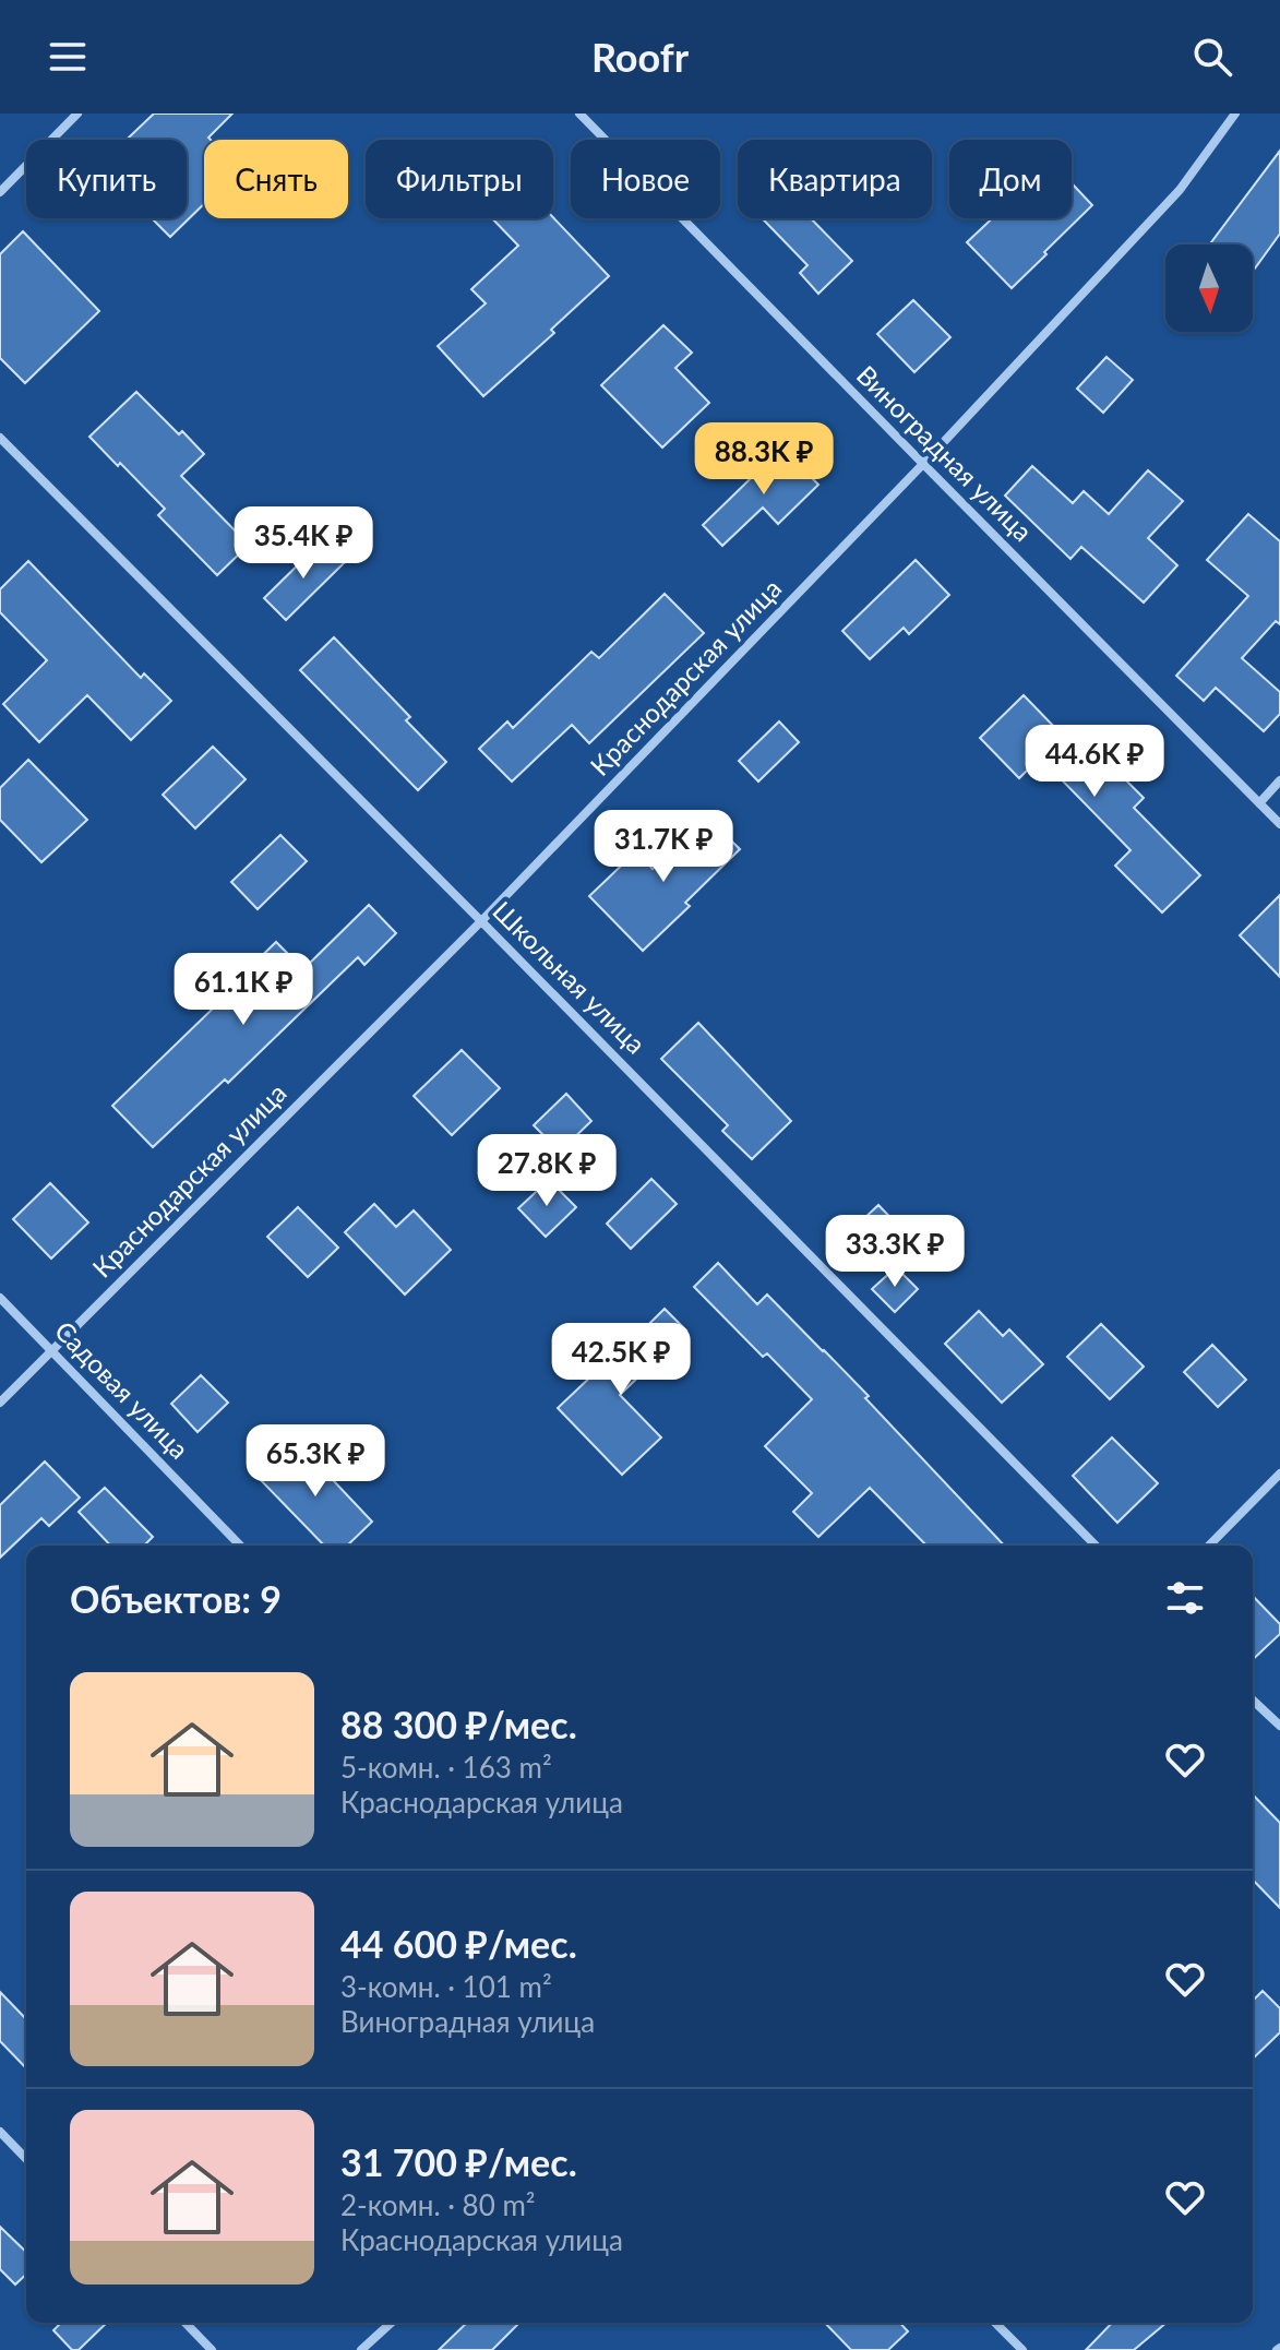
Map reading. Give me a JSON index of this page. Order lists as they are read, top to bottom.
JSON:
{
  "streets": {
    "street": [
      "Виноградная улица",
      "Краснодарская улица",
      "Школьная улица",
      "Садовая улица"
    ]
  },
  "crossings": [
    ["Виноградная улица", "Краснодарская улица"],
    ["Краснодарская улица", "Школьная улица"],
    ["Краснодарская улица", "Садовая улица"]
  ],
  "north": "bottom",
  "page": {
    "header": "Roofr",
    "chip": [
      "Купить",
      "Снять",
      "Фильтры",
      "Новое",
      "Квартира",
      "Дом"
    ],
    "price": [
      "88.3K ₽",
      "35.4K ₽",
      "44.6K ₽",
      "31.7K ₽",
      "61.1K ₽",
      "27.8K ₽",
      "33.3K ₽",
      "42.5K ₽",
      "65.3K ₽"
    ],
    "heading": "Объектов: 9",
    "list": [
      {
        "name": "88 300 ₽/мес.",
        "note": "5-комн. · 163 m² · Краснодарская улица"
      },
      {
        "name": "44 600 ₽/мес.",
        "note": "3-комн. · 101 m² · Виноградная улица"
      },
      {
        "name": "31 700 ₽/мес.",
        "note": "2-комн. · 80 m² · Краснодарская улица"
      }
    ]
  }
}
